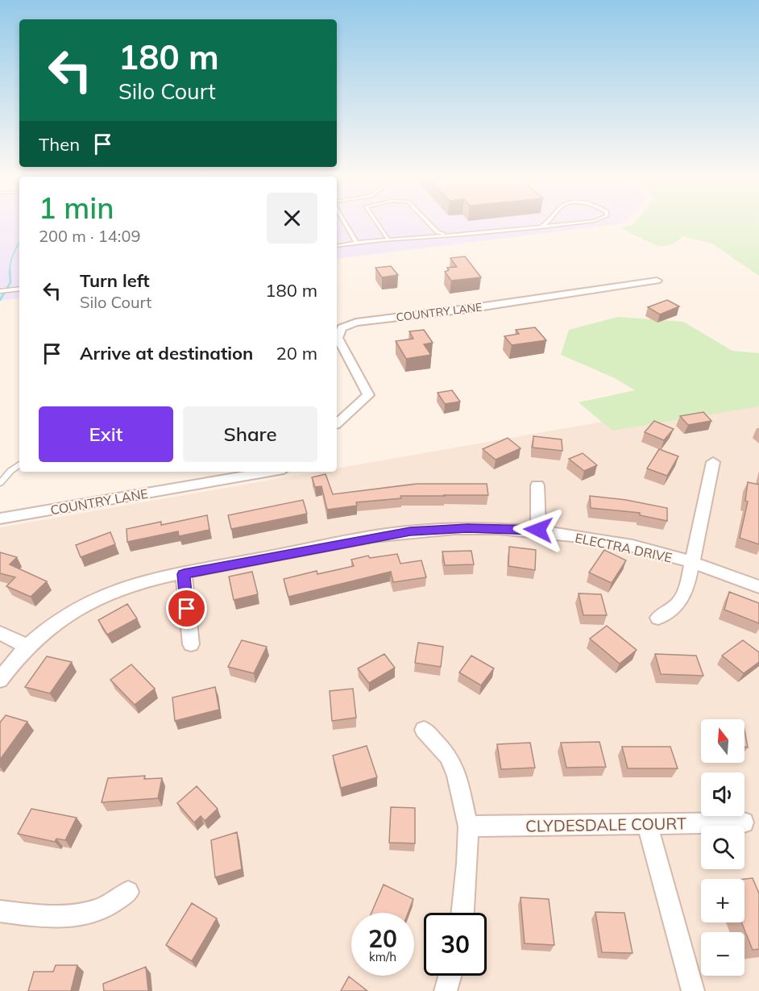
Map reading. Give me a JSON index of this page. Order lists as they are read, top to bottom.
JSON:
{
  "streets": {
    "street": ["COUNTRY LANE", "ELECTRA DRIVE", "CLYDESDALE COURT"]
  },
  "north": "top",
  "page": {
    "turn": ["180 m", "Silo Court"],
    "then": "Then",
    "heading": ["1 min", "200 m · 14:09"],
    "list": [
      {
        "name": "Turn left",
        "note": "Silo Court",
        "value": "180 m"
      },
      {
        "name": "Arrive at destination",
        "value": "20 m"
      }
    ],
    "buttons": ["Exit", "Share"],
    "map_buttons": ["+", "−"],
    "speed": "20 km/h",
    "limit": "30"
  }
}
